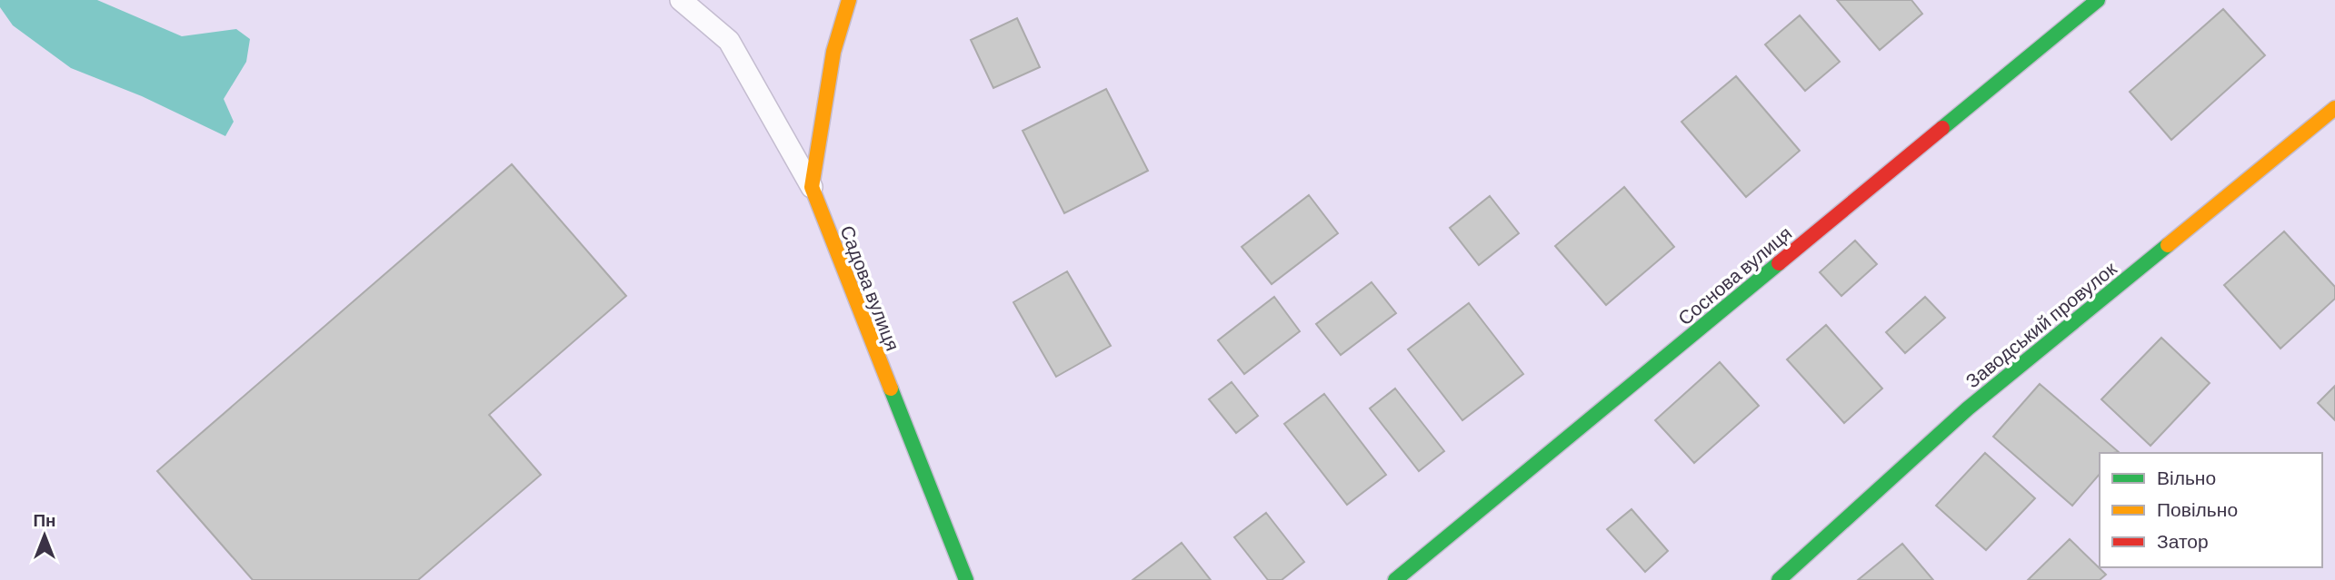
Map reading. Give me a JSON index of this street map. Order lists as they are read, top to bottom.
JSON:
{
  "streets": {
    "street": ["Соснова вулиця", "Садова вулиця", "Заводський провулок"]
  },
  "legend": ["Вільно", "Повільно", "Затор"],
  "north": "top"
}
